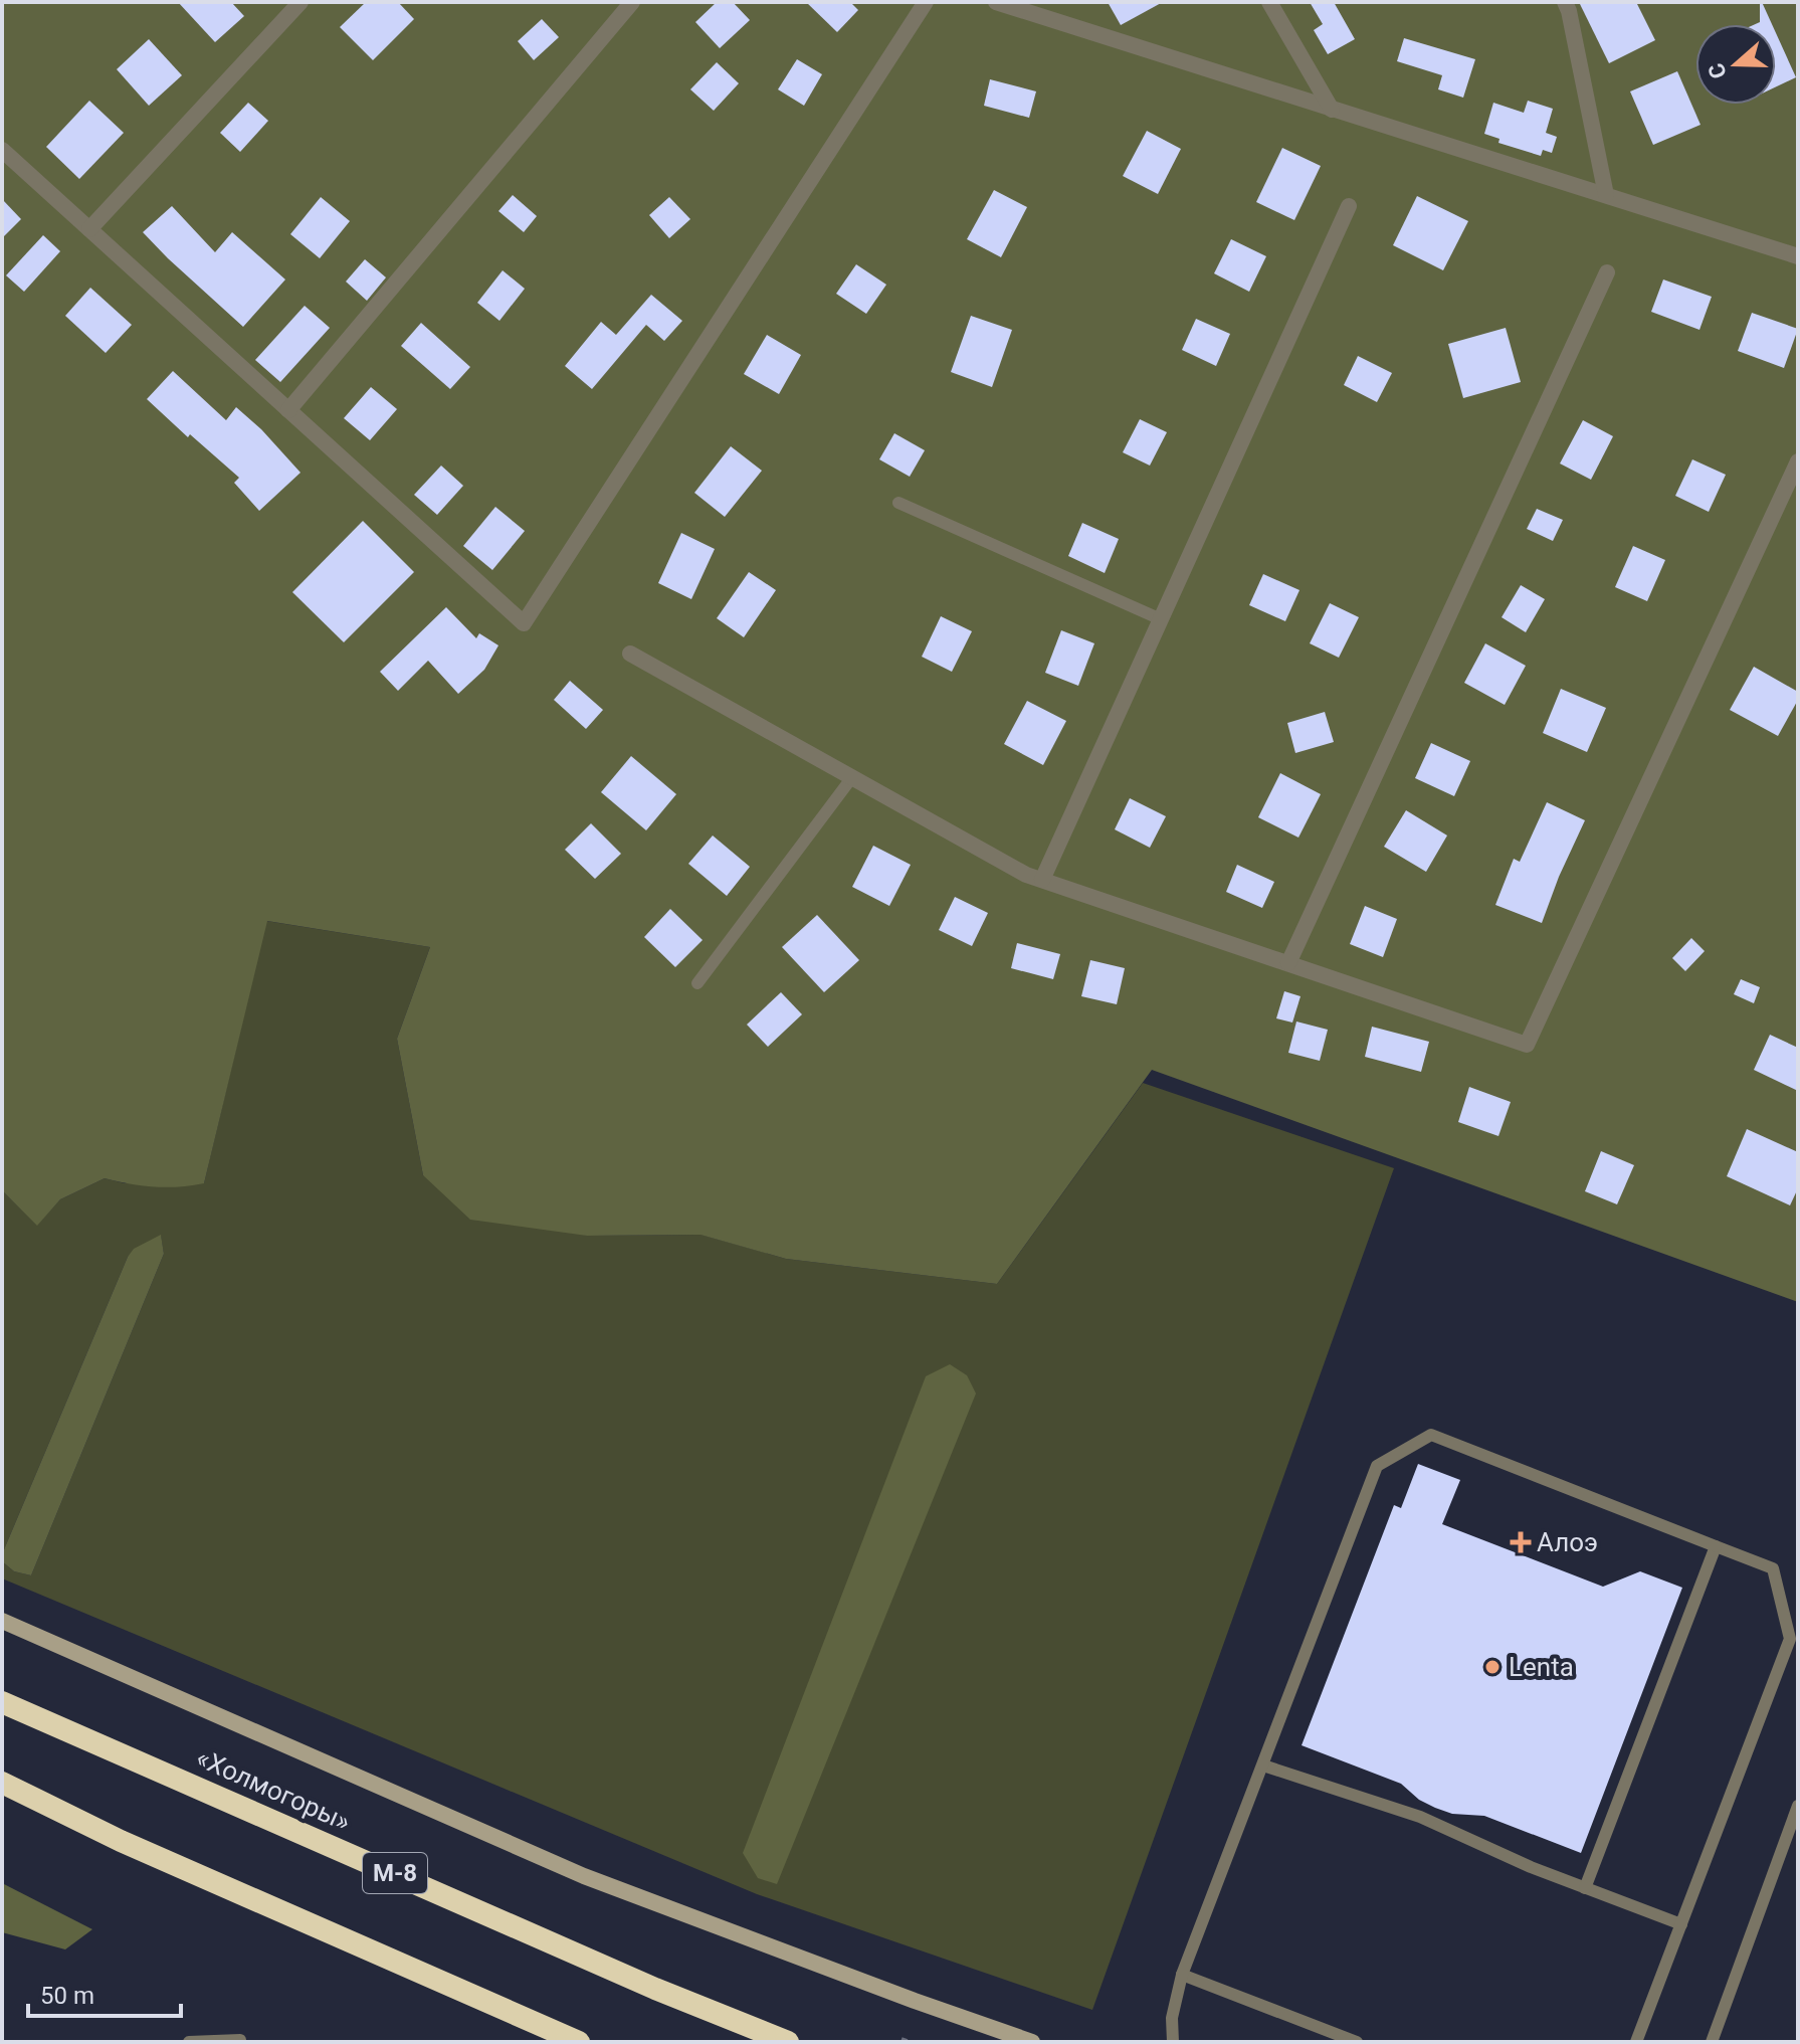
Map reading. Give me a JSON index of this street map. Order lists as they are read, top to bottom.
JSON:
{
  "streets": {
    "highway": ["«Холмогоры»", "М-8"]
  },
  "places": {
    "health": ["Алоэ"],
    "other": ["Lenta"]
  },
  "scale_bar": "50 m",
  "north": "left"
}
